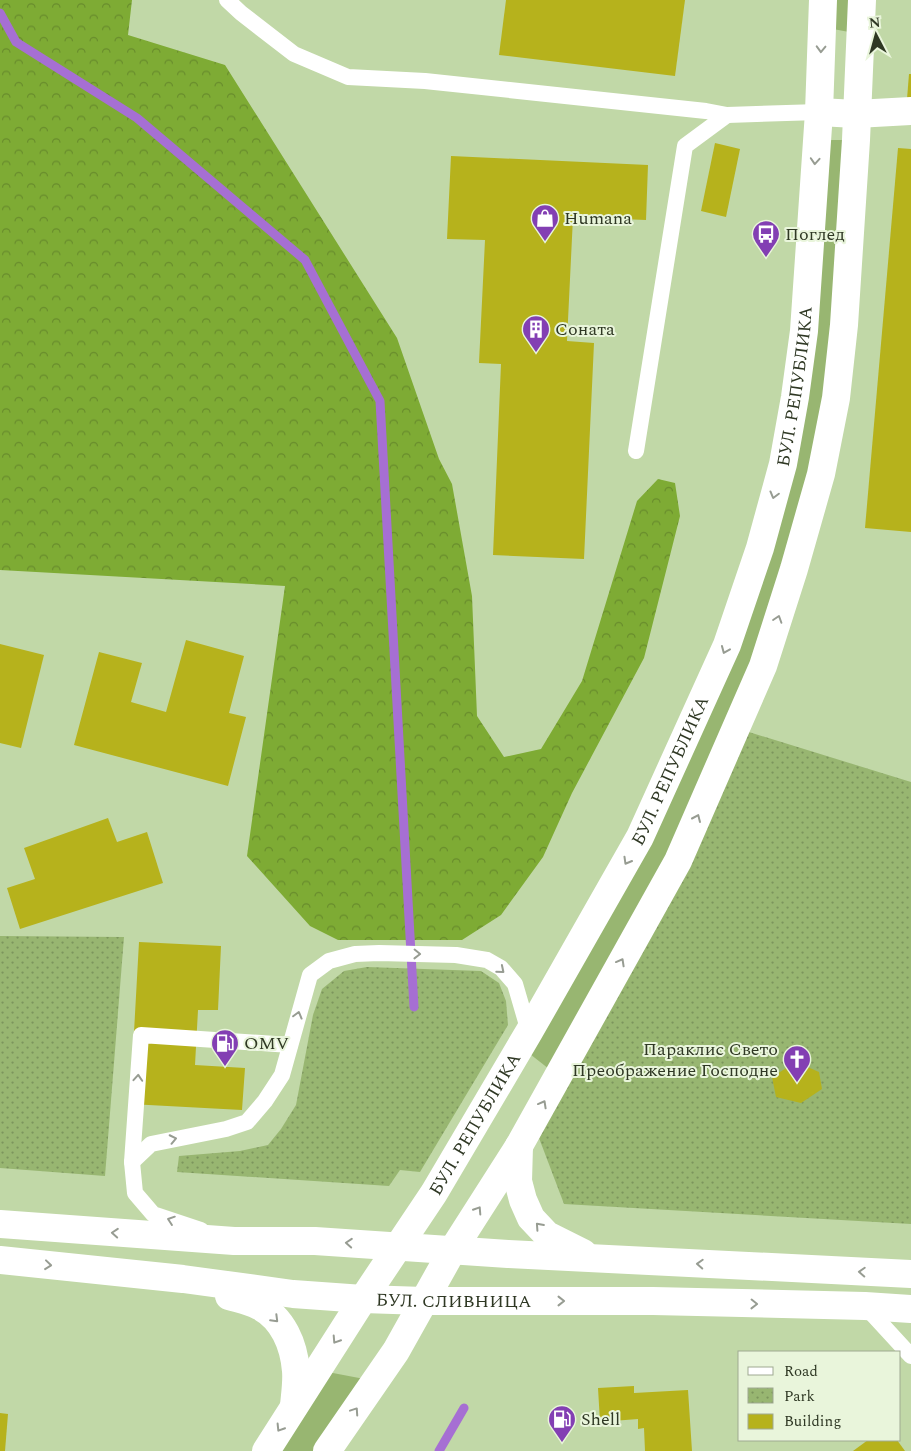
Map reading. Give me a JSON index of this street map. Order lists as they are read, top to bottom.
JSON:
{
  "streets": {
    "street": ["БУЛ. РЕПУБЛИКА", "БУЛ. СЛИВНИЦА"]
  },
  "crossings": [
    ["БУЛ. РЕПУБЛИКА", "БУЛ. СЛИВНИЦА"]
  ],
  "places": {
    "shop": ["Humana"],
    "bus stop": ["Поглед"],
    "building": ["Соната"],
    "fuel station": ["OMV", "Shell"],
    "church": ["Параклис Свето Преображение Господне"]
  },
  "legend": ["Road", "Park", "Building"],
  "north": "top"
}
